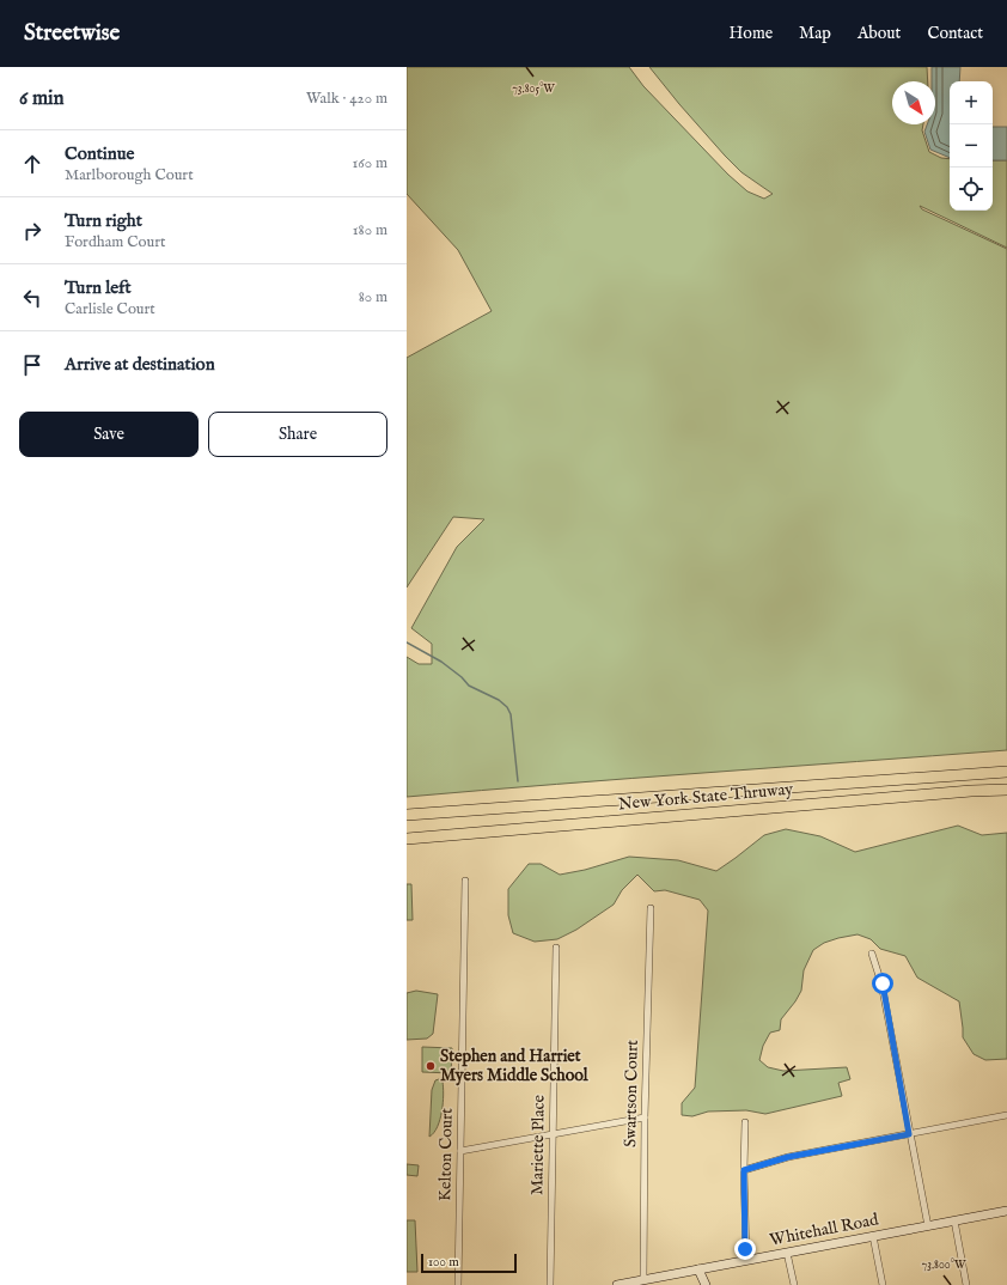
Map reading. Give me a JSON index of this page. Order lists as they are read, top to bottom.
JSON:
{
  "streets": {
    "highway": ["New York State Thruway"],
    "street": [
      "Swartson Court",
      "Mariette Place",
      "Kelton Court",
      "Whitehall Road"
    ]
  },
  "crossings": [
    ["Swartson Court", "Whitehall Road"]
  ],
  "places": ["Stephen and Harriet Myers Middle School"],
  "scale_bar": "100 m",
  "north": "bottom right",
  "page": {
    "header": "Streetwise",
    "nav": [
      "Home",
      "Map",
      "About",
      "Contact"
    ],
    "heading": ["6 min", "Walk · 420 m"],
    "map_buttons": ["+", "−"],
    "list": [
      ["Continue", "Marlborough Court", "160 m"],
      ["Turn right", "Fordham Court", "180 m"],
      ["Turn left", "Carlisle Court", "80 m"],
      "Arrive at destination"
    ],
    "buttons": ["Save", "Share"],
    "scale": "100 m"
  },
  "coordinates": ["73.805°W", "73.800°W"]
}
